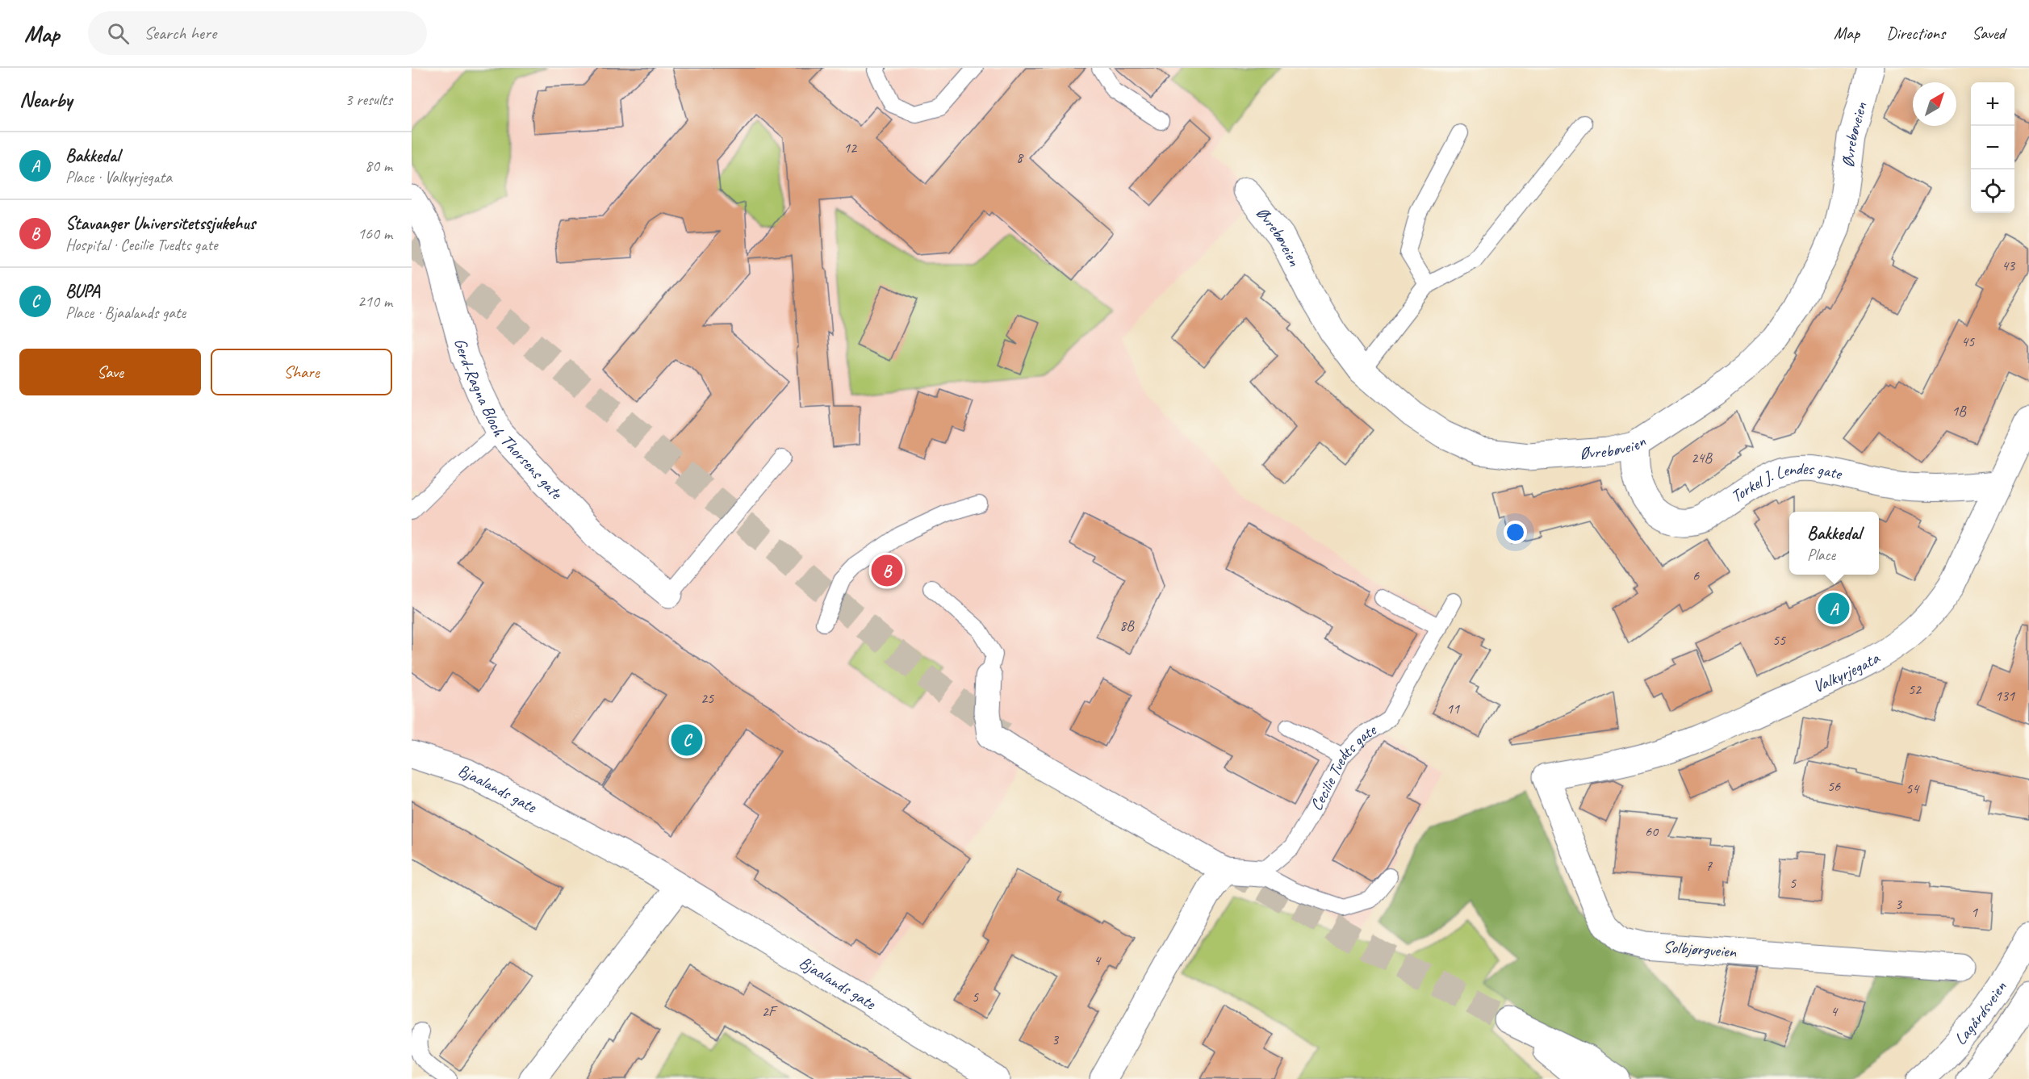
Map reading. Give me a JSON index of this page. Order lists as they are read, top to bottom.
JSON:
{
  "streets": {
    "street": [
      "Øvrebøveien",
      "Gerd-Ragna Bloch Thorsens gate",
      "Torkel J. Lendes gate",
      "Valkyrjegata",
      "Bjaalands gate",
      "Solbjørgveien",
      "Lagårdsveien"
    ],
    "lane": ["Cecilie Tvedts gate"]
  },
  "crossings": [
    ["Øvrebøveien", "Torkel J. Lendes gate"],
    ["Torkel J. Lendes gate", "Valkyrjegata"],
    ["Valkyrjegata", "Solbjørgveien"]
  ],
  "house_numbers": [
    "12",
    "8",
    "43",
    "45",
    "1B",
    "24B",
    "6",
    "8B",
    "55",
    "52",
    "131",
    "25",
    "11",
    "56",
    "54",
    "60",
    "7",
    "5",
    "3",
    "1",
    "4",
    "5",
    "2F",
    "4",
    "3"
  ],
  "north": "top right",
  "page": {
    "header": "Map",
    "search": "Search here",
    "nav": ["Map", "Directions", "Saved"],
    "heading": ["Nearby", "3 results"],
    "map_buttons": ["+", "−"],
    "list": [
      {
        "mark": "A",
        "name": "Bakkedal",
        "note": "Place · Valkyrjegata",
        "value": "80 m"
      },
      {
        "mark": "B",
        "name": "Stavanger Universitetssjukehus",
        "note": "Hospital · Cecilie Tvedts gate",
        "value": "160 m"
      },
      {
        "mark": "C",
        "name": "BUPA",
        "note": "Place · Bjaalands gate",
        "value": "210 m"
      }
    ],
    "buttons": ["Save", "Share"],
    "popup": ["Bakkedal", "Place"],
    "pins": ["B", "A", "C"]
  }
}
